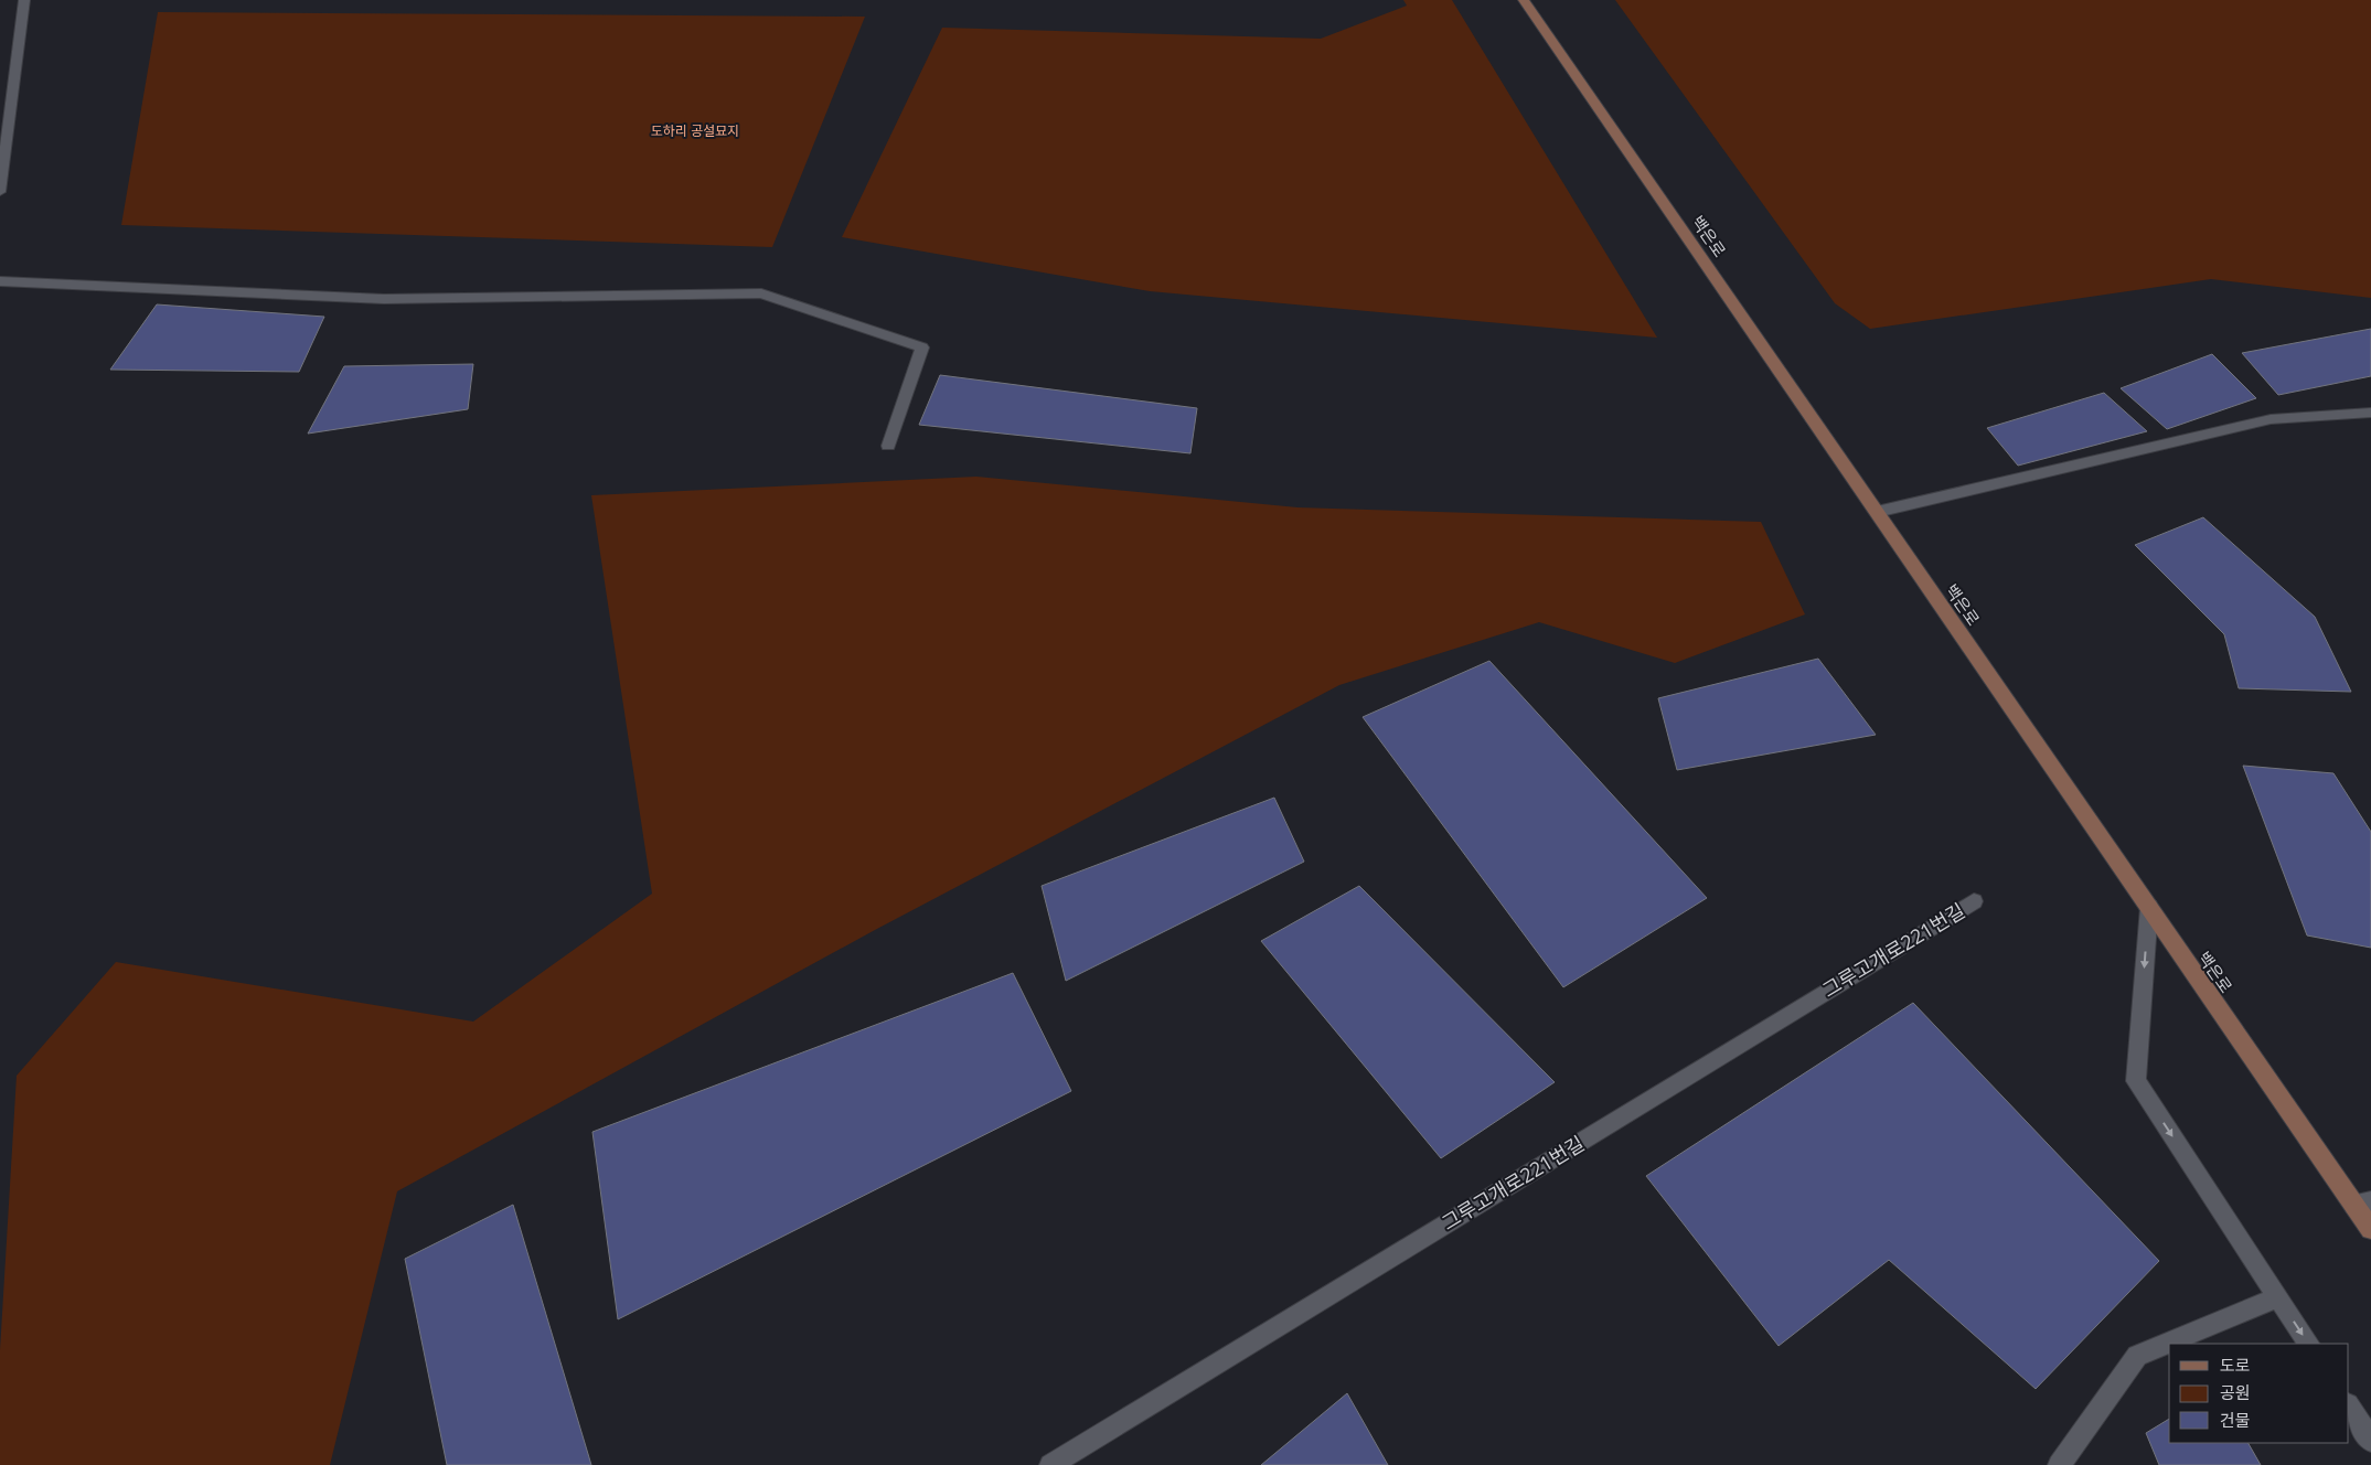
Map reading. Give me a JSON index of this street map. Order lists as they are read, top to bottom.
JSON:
{
  "streets": {
    "main road": ["백은로"],
    "street": ["그루고개로221번길"]
  },
  "parks": ["도하리 공설묘지"],
  "legend": ["도로", "공원", "건물"]
}
